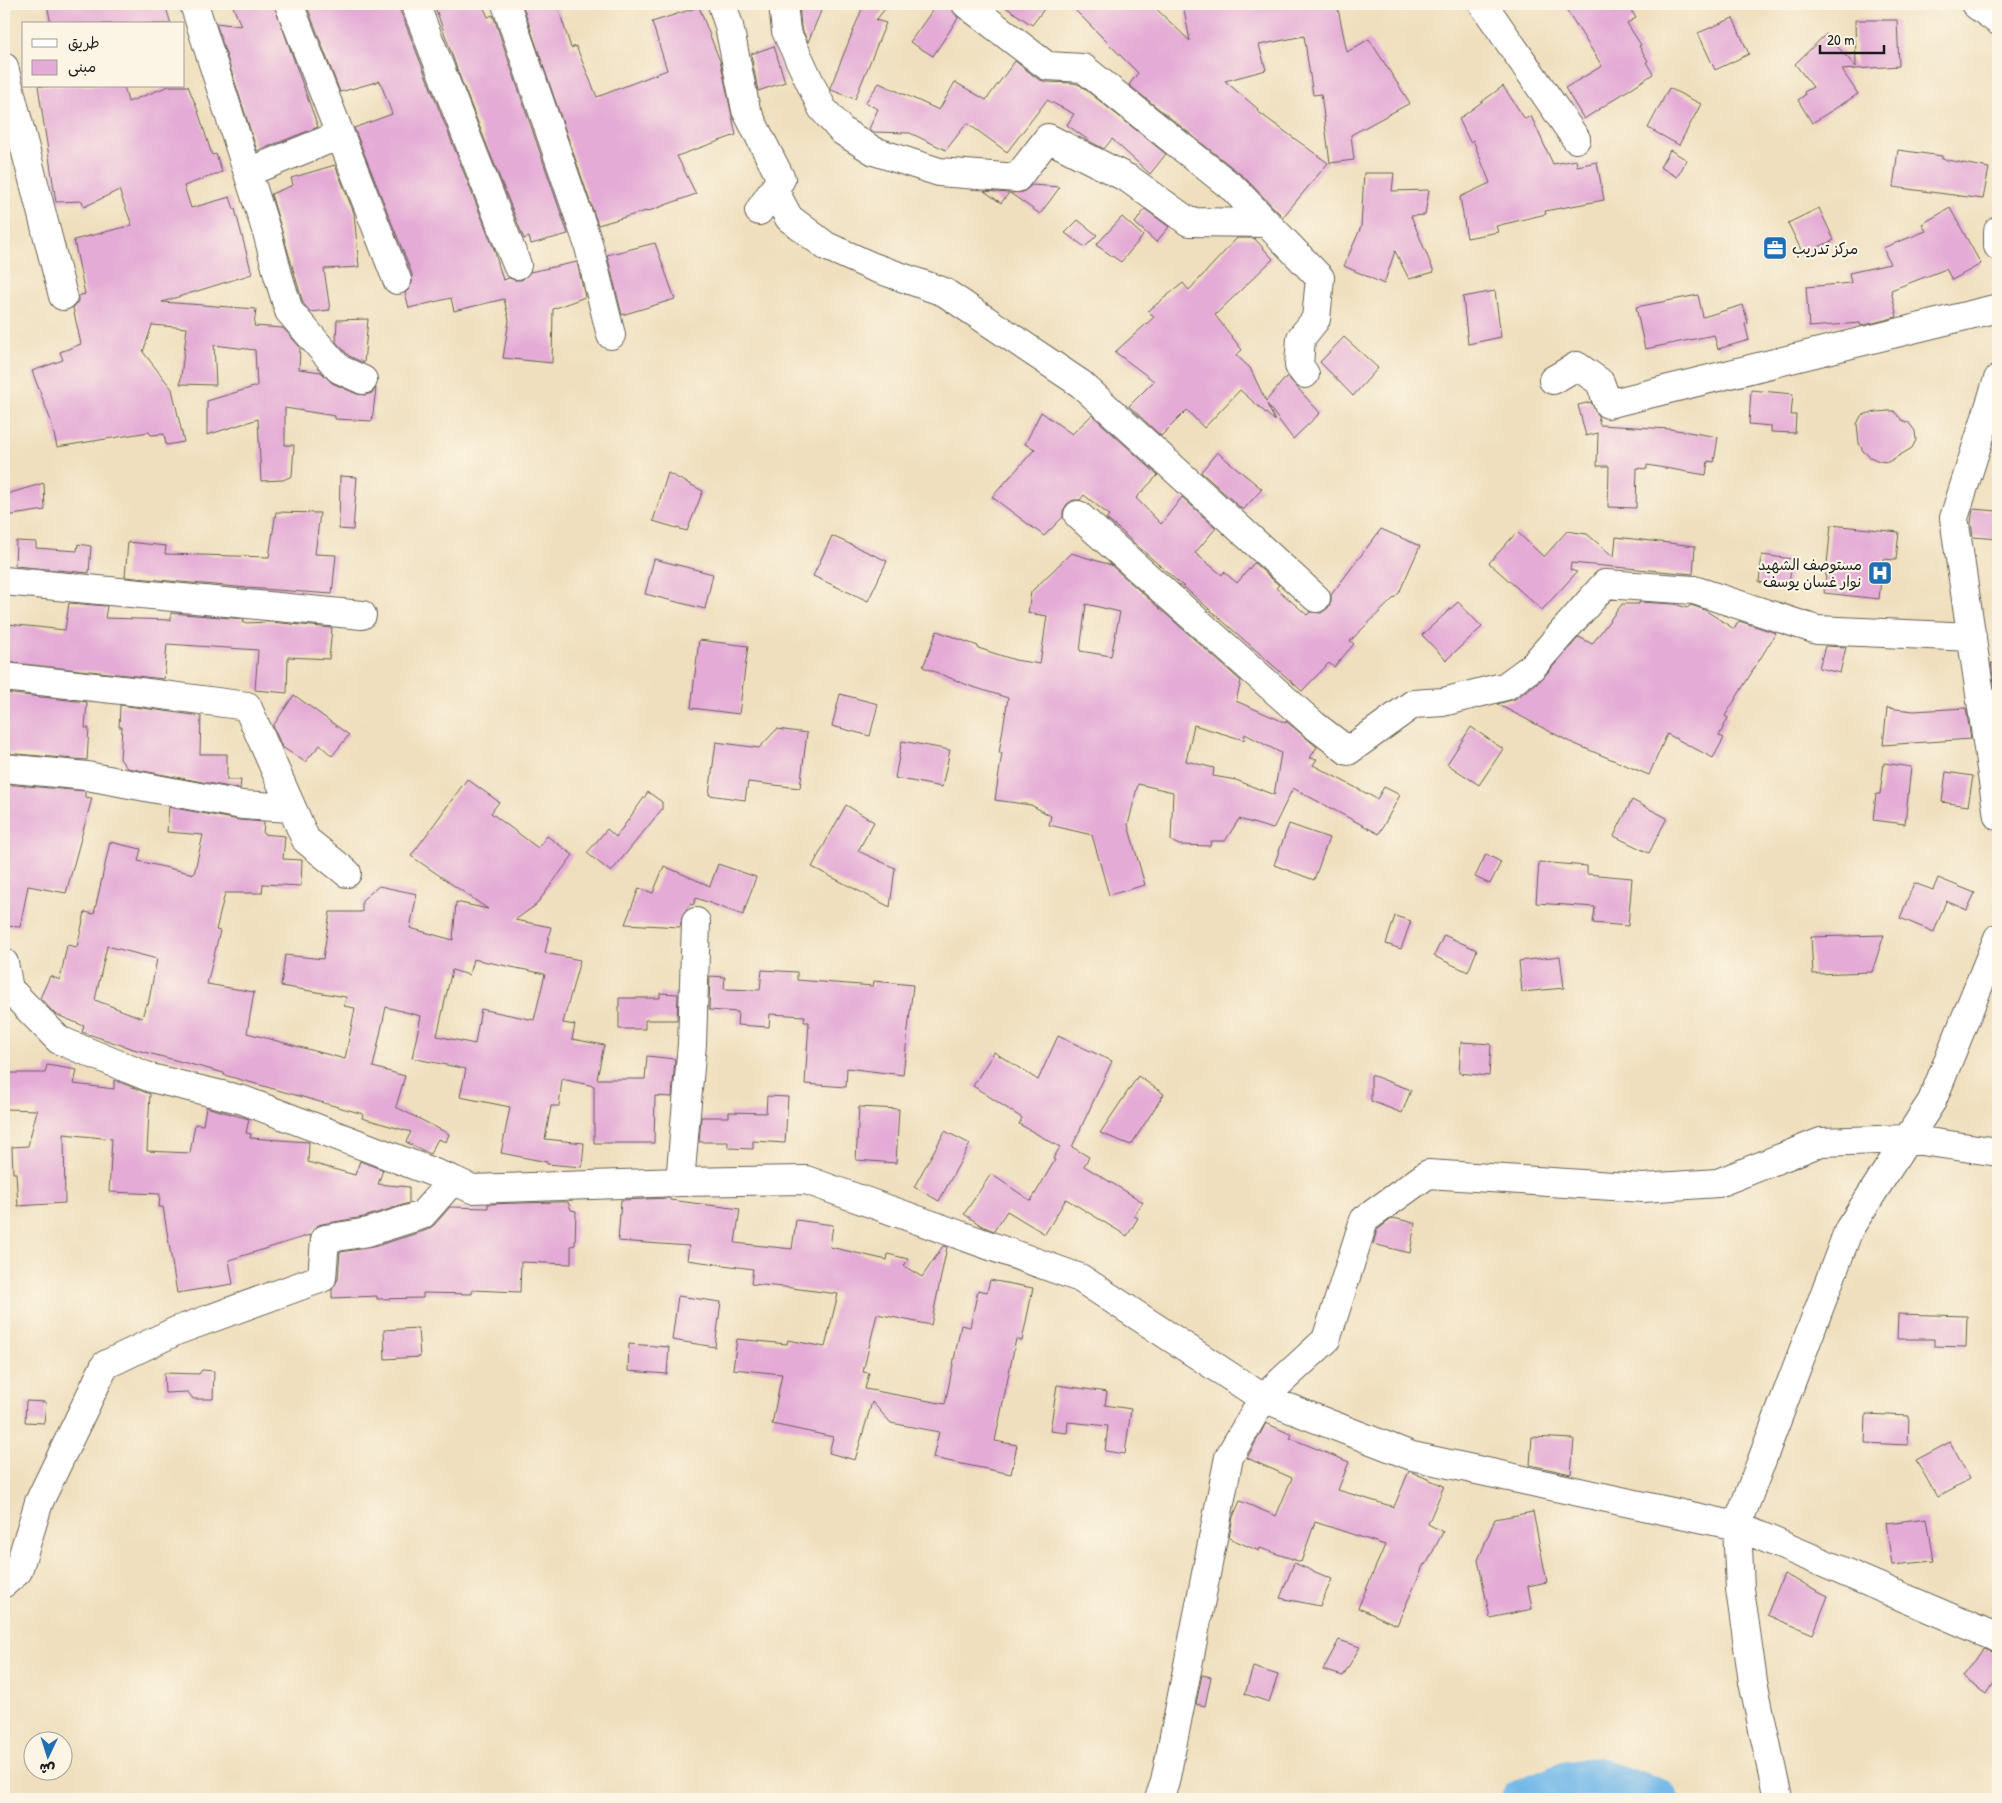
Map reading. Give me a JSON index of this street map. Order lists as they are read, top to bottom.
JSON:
{
  "places": {
    "office": ["مركز تدريب"],
    "hospital": ["مستوصف الشهيد نوار غسان يوسف"]
  },
  "legend": ["طريق", "مبنى"],
  "scale_bar": "20 m",
  "north": "bottom"
}
